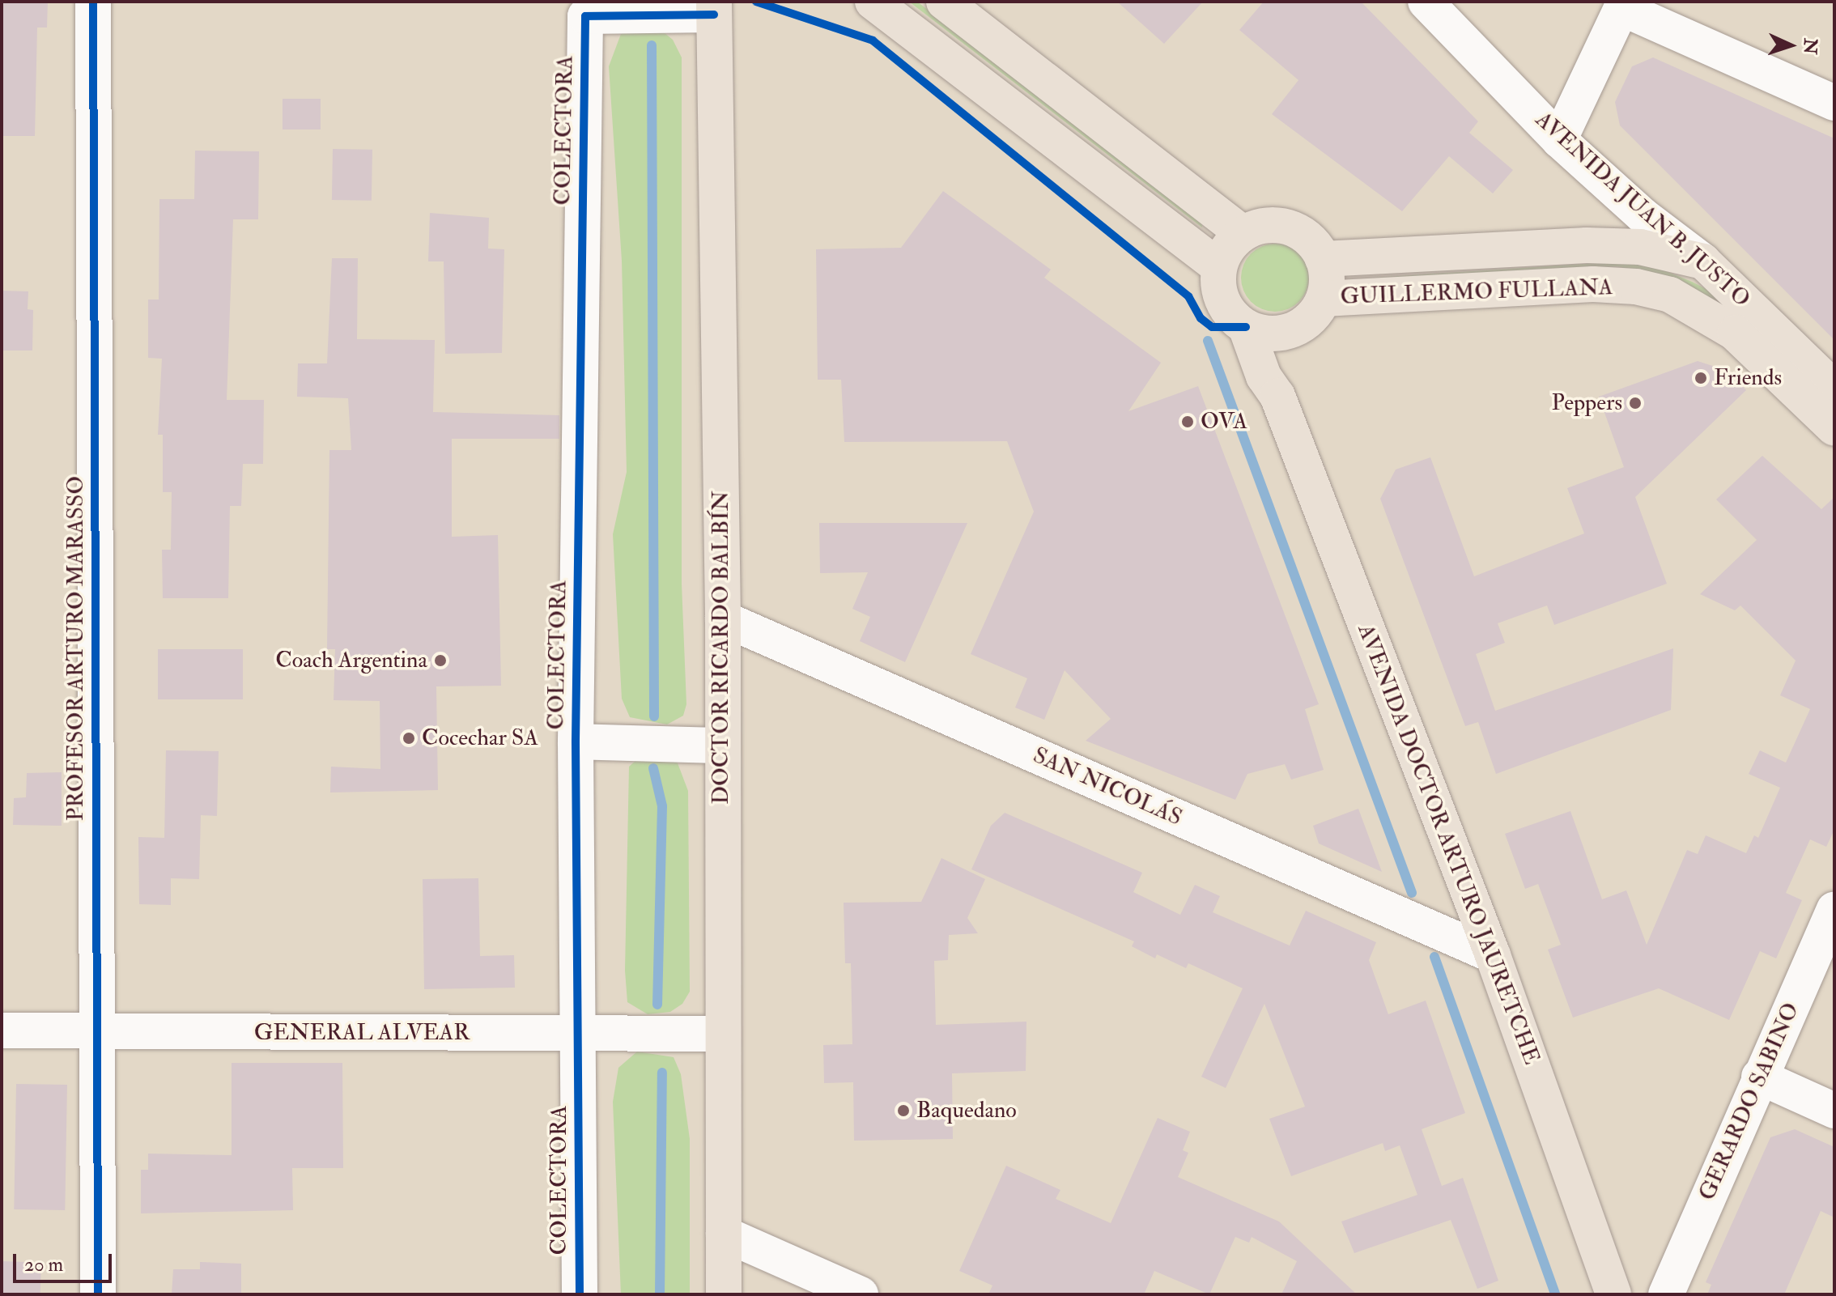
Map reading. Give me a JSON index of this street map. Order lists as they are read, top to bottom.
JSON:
{
  "streets": {
    "main road": [
      "AVENIDA JUAN B. JUSTO",
      "GUILLERMO FULLANA",
      "DOCTOR RICARDO BALBÍN",
      "AVENIDA DOCTOR ARTURO JAURETCHE"
    ],
    "street": [
      "COLECTORA",
      "PROFESOR ARTURO MARASSO",
      "SAN NICOLÁS",
      "GENERAL ALVEAR",
      "GERARDO SABINO"
    ]
  },
  "crossings": [
    ["COLECTORA", "DOCTOR RICARDO BALBÍN"],
    ["COLECTORA", "GENERAL ALVEAR"],
    ["AVENIDA JUAN B. JUSTO", "GUILLERMO FULLANA"],
    ["GUILLERMO FULLANA", "AVENIDA DOCTOR ARTURO JAURETCHE"],
    ["DOCTOR RICARDO BALBÍN", "SAN NICOLÁS"],
    ["DOCTOR RICARDO BALBÍN", "GENERAL ALVEAR"],
    ["PROFESOR ARTURO MARASSO", "GENERAL ALVEAR"],
    ["SAN NICOLÁS", "AVENIDA DOCTOR ARTURO JAURETCHE"]
  ],
  "places": [
    "Friends",
    "Peppers",
    "OVA",
    "Coach Argentina",
    "Cocechar SA",
    "Baquedano"
  ],
  "scale_bar": "20 m",
  "north": "right"
}
